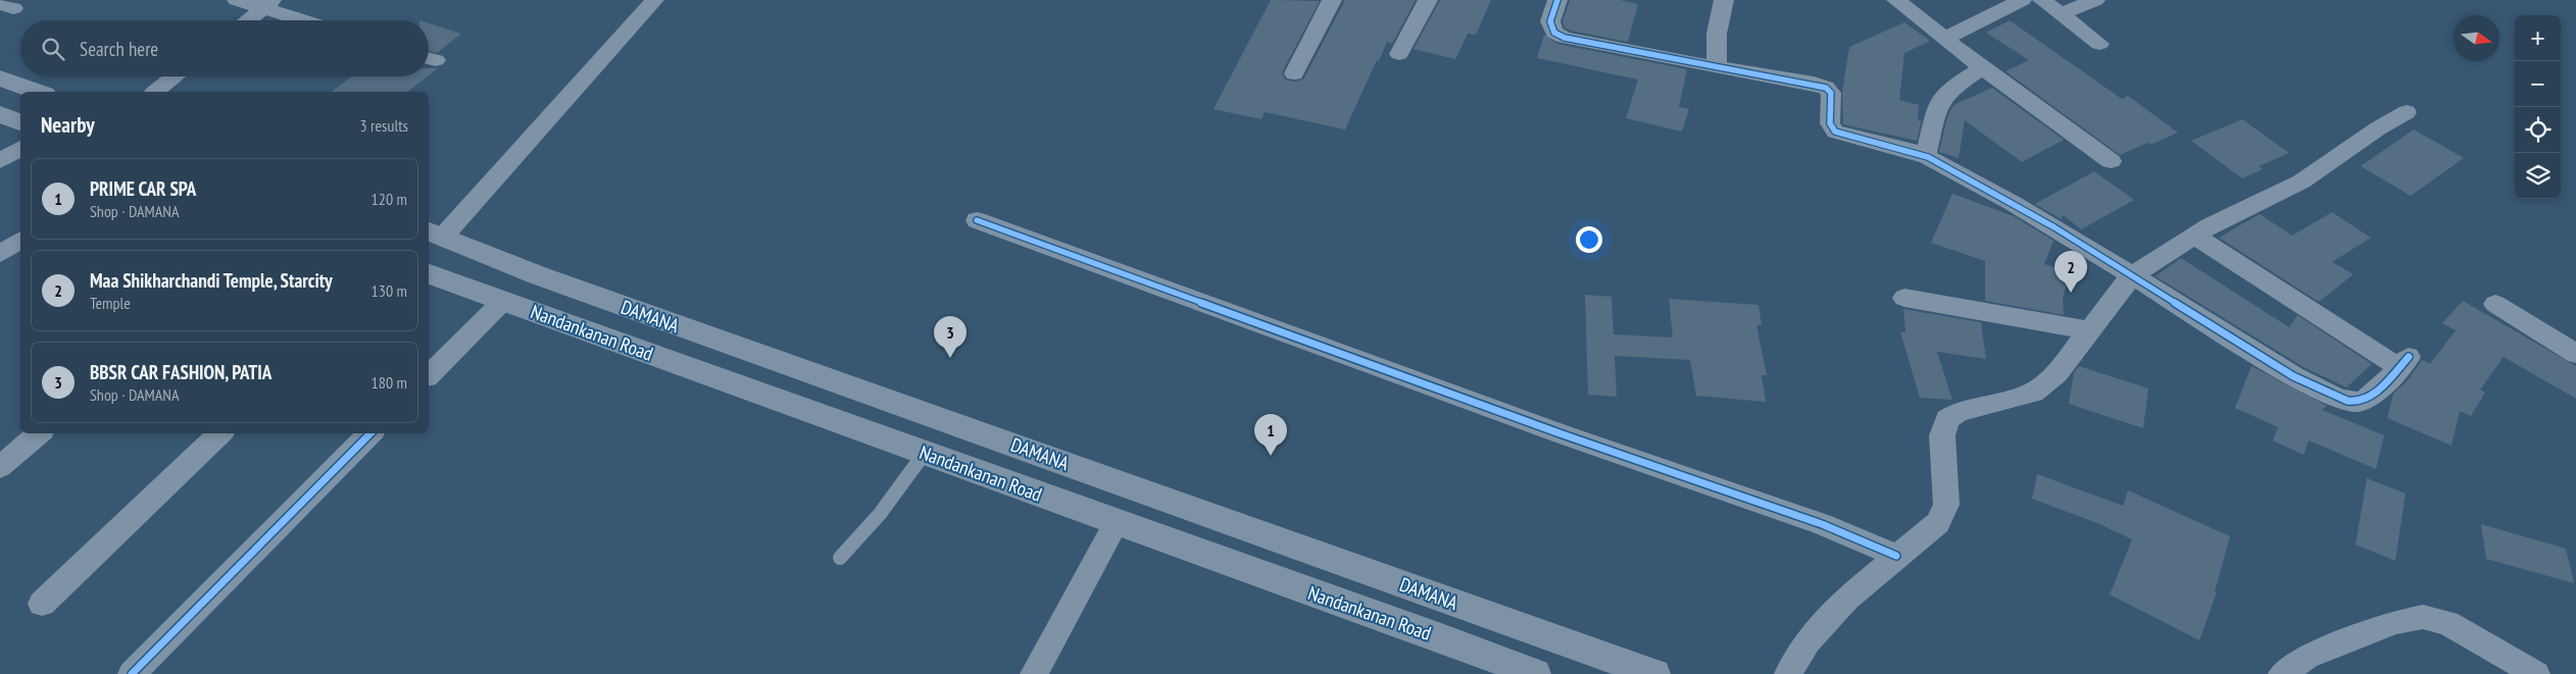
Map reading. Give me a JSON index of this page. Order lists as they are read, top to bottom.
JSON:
{
  "streets": {
    "main road": ["DAMANA", "Nandankanan Road"]
  },
  "north": "right",
  "page": {
    "map_buttons": ["+", "−"],
    "search": "Search here",
    "heading": ["Nearby", "3 results"],
    "list": [
      {
        "mark": "1",
        "name": "PRIME CAR SPA",
        "note": "Shop · DAMANA",
        "value": "120 m"
      },
      {
        "mark": "2",
        "name": "Maa Shikharchandi Temple, Starcity",
        "note": "Temple",
        "value": "130 m"
      },
      {
        "mark": "3",
        "name": "BBSR CAR FASHION, PATIA",
        "note": "Shop · DAMANA",
        "value": "180 m"
      }
    ],
    "pins": ["2", "3", "1"]
  }
}
